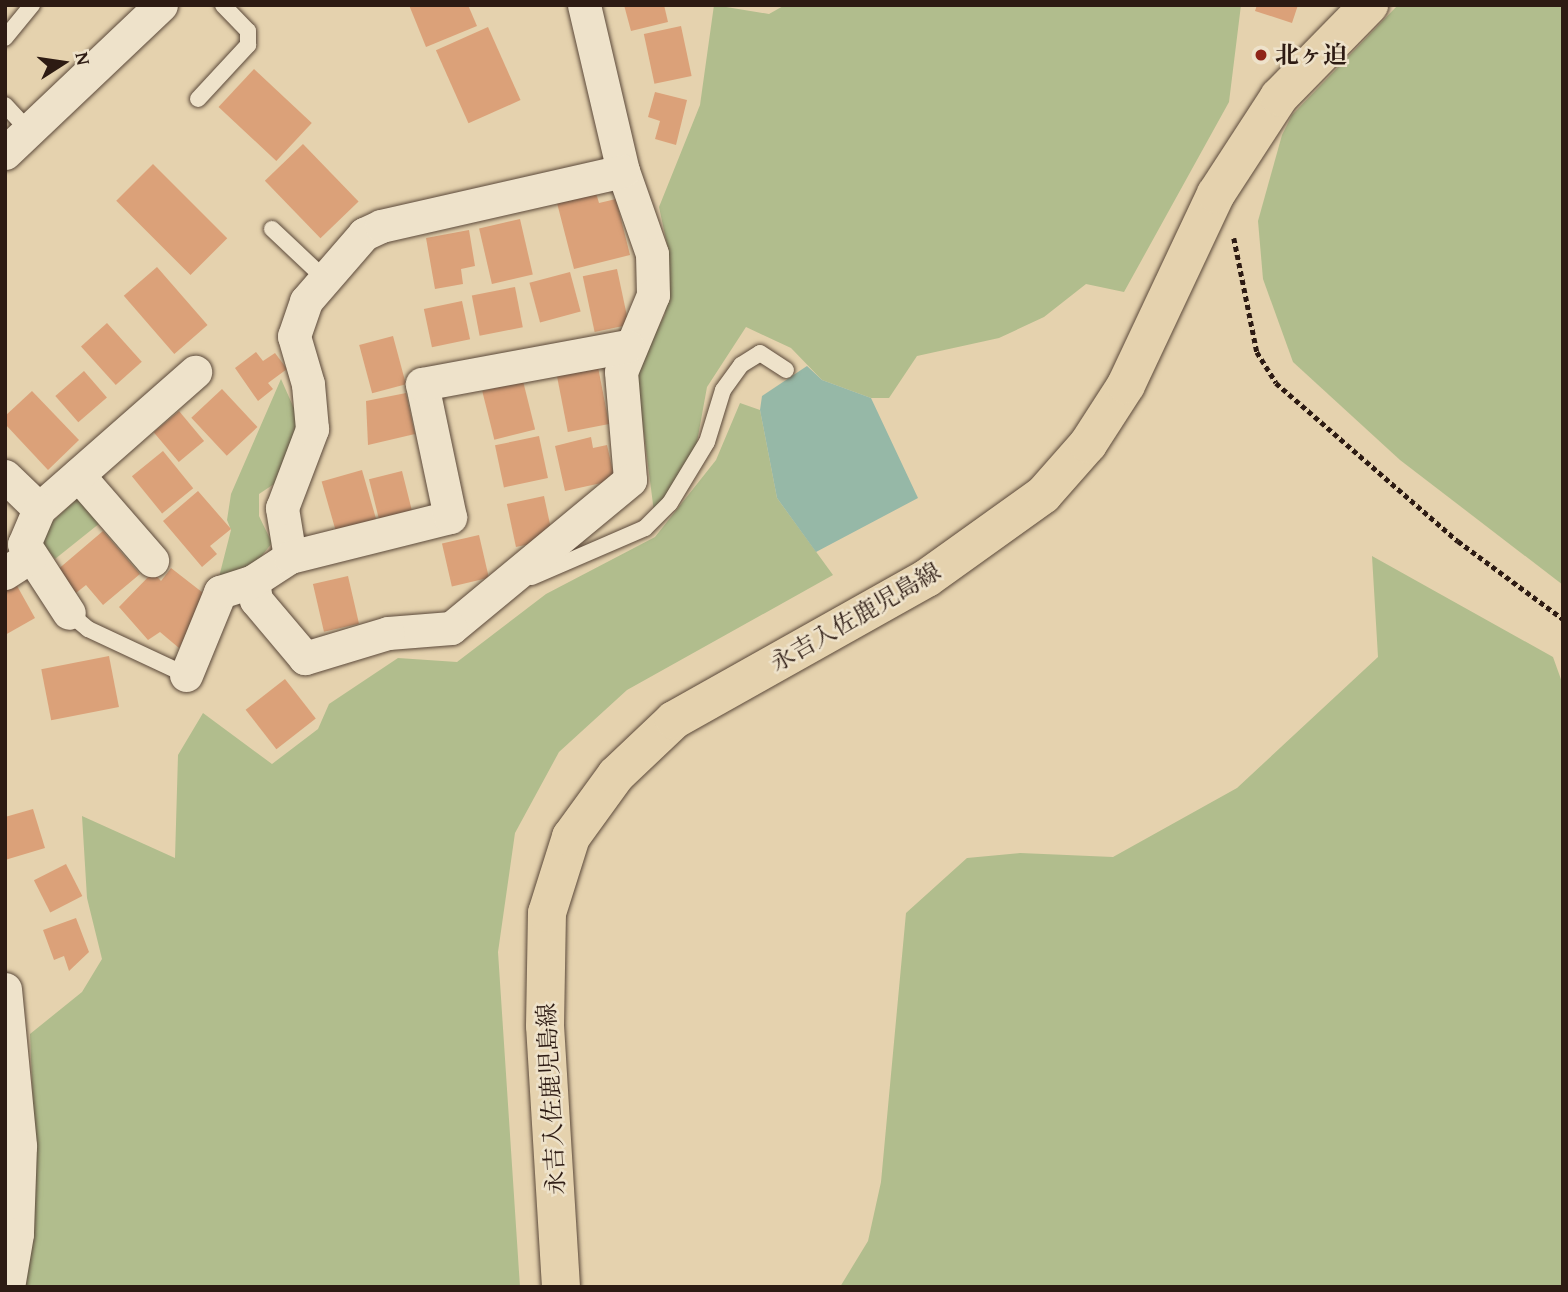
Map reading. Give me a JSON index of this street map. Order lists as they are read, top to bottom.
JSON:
{
  "streets": {
    "main road": ["永吉入佐鹿児島線"]
  },
  "places": ["北ヶ迫"],
  "north": "right"
}
